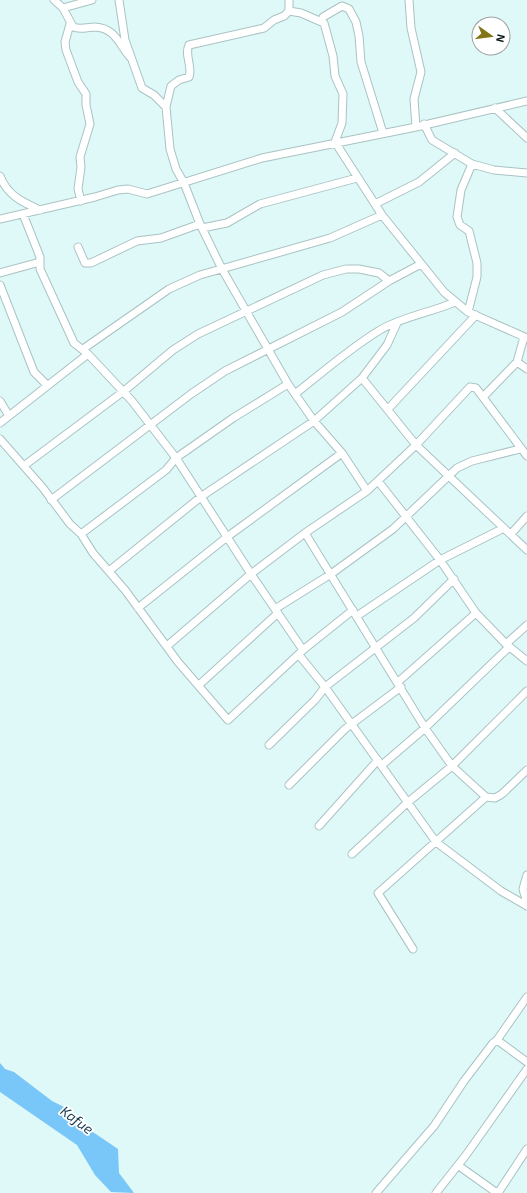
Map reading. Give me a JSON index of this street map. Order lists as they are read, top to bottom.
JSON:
{
  "water": ["Kafue"],
  "north": "right"
}
